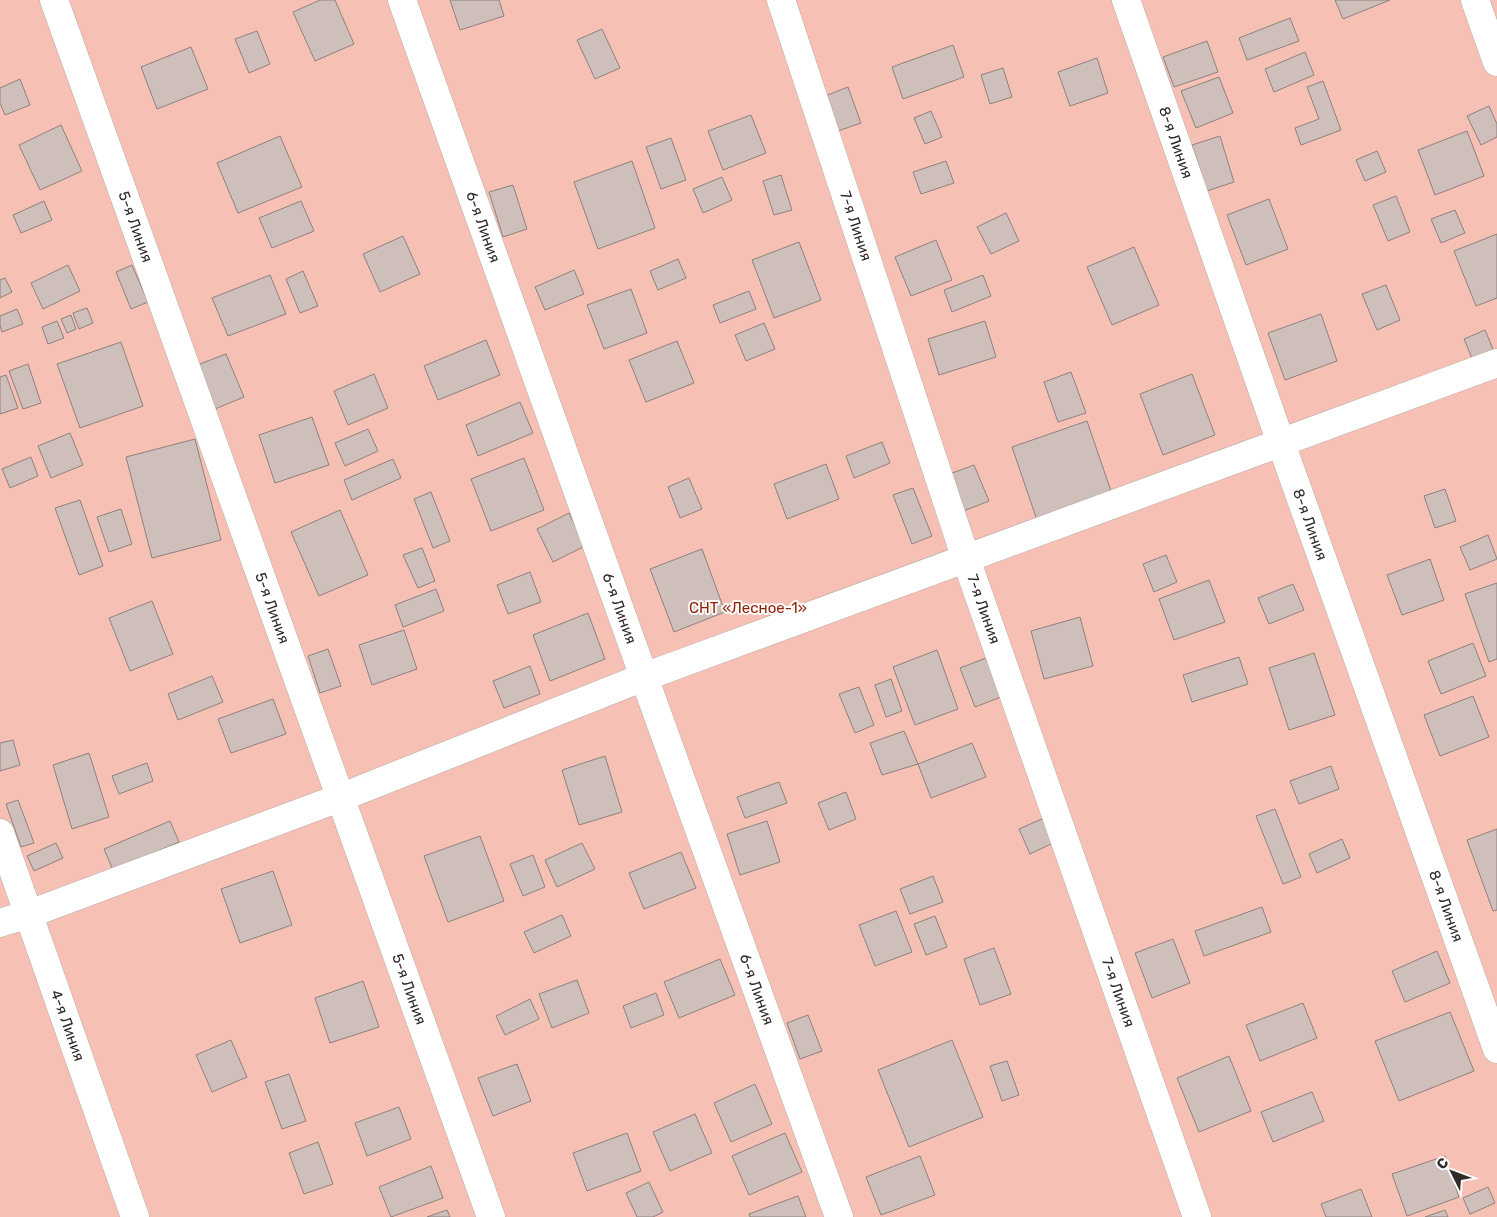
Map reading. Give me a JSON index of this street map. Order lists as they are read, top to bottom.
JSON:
{
  "streets": {
    "street": [
      "8-я Линия",
      "7-я Линия",
      "5-я Линия",
      "6-я Линия",
      "4-я Линия"
    ]
  },
  "parks": ["СНТ «Лесное-1»"],
  "north": "top left"
}
